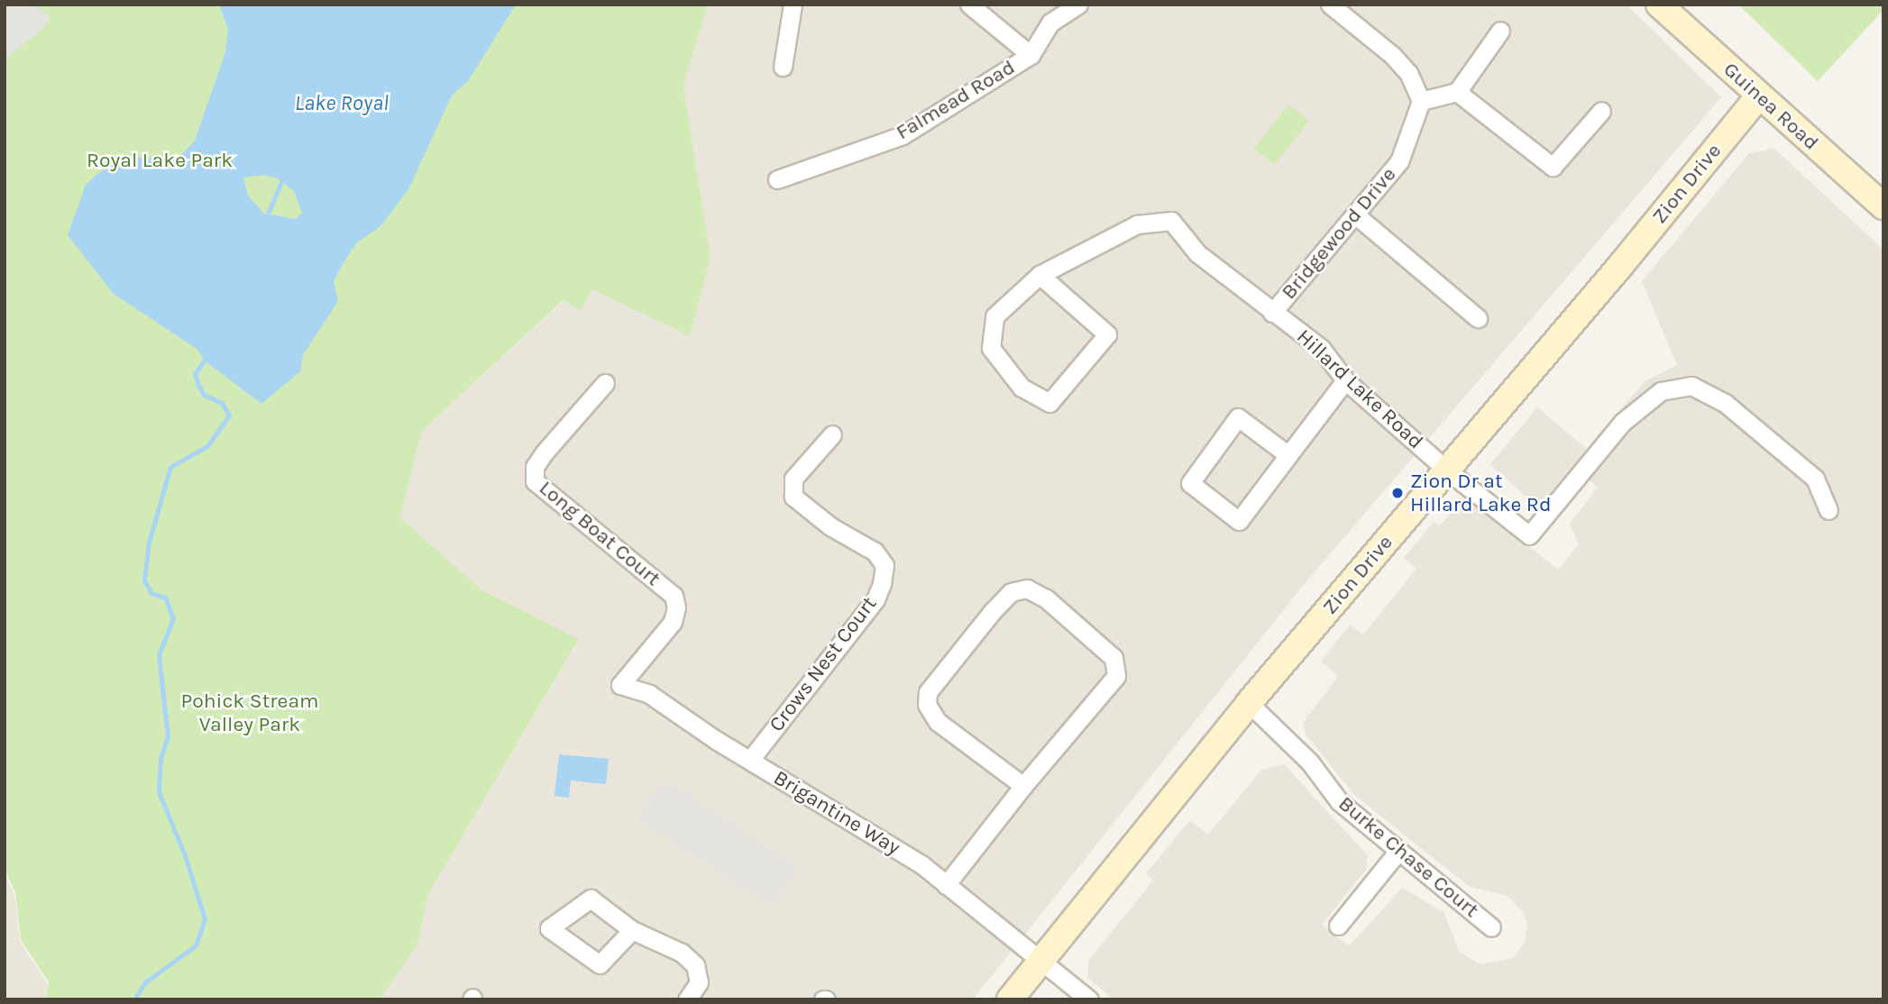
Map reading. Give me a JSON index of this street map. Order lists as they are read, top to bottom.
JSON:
{
  "streets": {
    "street": [
      "Falmead Road",
      "Guinea Road",
      "Zion Drive",
      "Bridgewood Drive",
      "Hillard Lake Road",
      "Long Boat Court",
      "Crows Nest Court",
      "Brigantine Way",
      "Burke Chase Court"
    ]
  },
  "crossings": [
    ["Guinea Road", "Zion Drive"],
    ["Zion Drive", "Hillard Lake Road"],
    ["Zion Drive", "Brigantine Way"],
    ["Zion Drive", "Burke Chase Court"],
    ["Bridgewood Drive", "Hillard Lake Road"],
    ["Long Boat Court", "Brigantine Way"],
    ["Crows Nest Court", "Brigantine Way"]
  ],
  "water": ["Lake Royal"],
  "parks": ["Royal Lake Park", "Pohick Stream Valley Park"],
  "places": ["Zion Dr at Hillard Lake Rd"]
}
